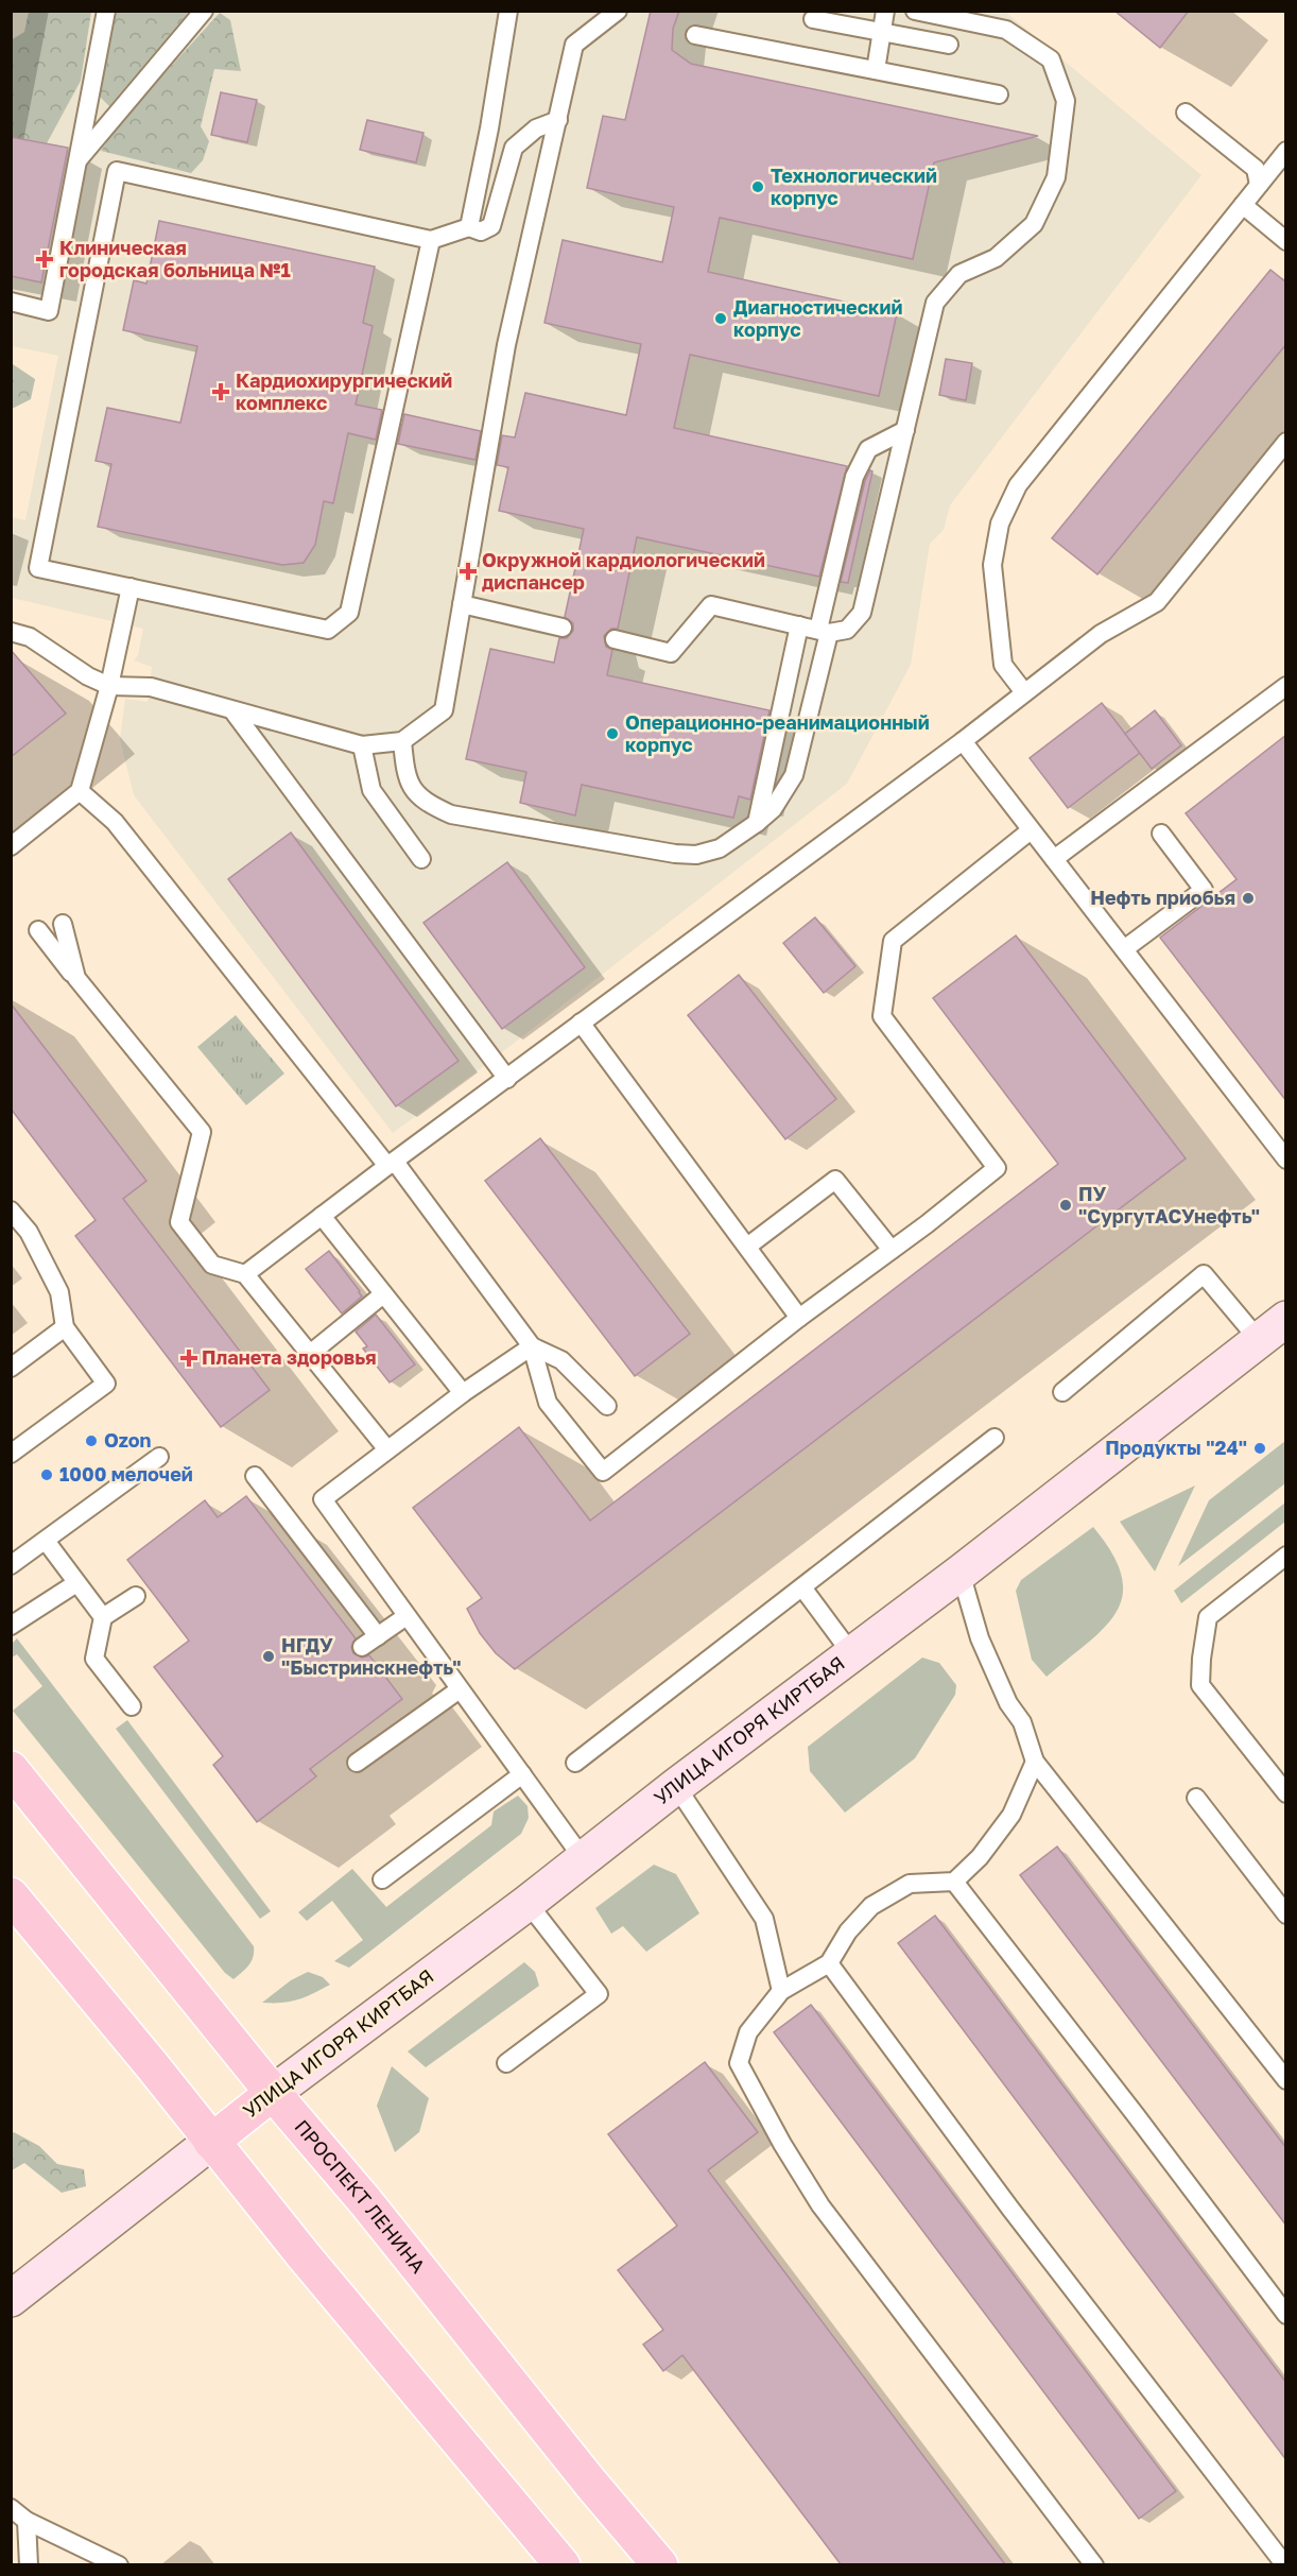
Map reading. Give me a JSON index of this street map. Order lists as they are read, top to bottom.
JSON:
{
  "streets": {
    "main road": ["УЛИЦА ИГОРЯ КИРТБАЯ", "ПРОСПЕКТ ЛЕНИНА"]
  },
  "crossings": [
    ["УЛИЦА ИГОРЯ КИРТБАЯ", "ПРОСПЕКТ ЛЕНИНА"]
  ],
  "places": {
    "other": [
      "Технологический корпус",
      "Диагностический корпус",
      "Операционно-реанимационный корпус",
      "Нефть приобья",
      "ПУ \"СургутАСУнефть\"",
      "Ozon",
      "Продукты \"24\"",
      "1000 мелочей",
      "НГДУ \"Быстринскнефть\""
    ],
    "health": [
      "Клиническая городская больница №1",
      "Кардиохирургический комплекс",
      "Окружной кардиологический диспансер",
      "Планета здоровья"
    ]
  }
}
